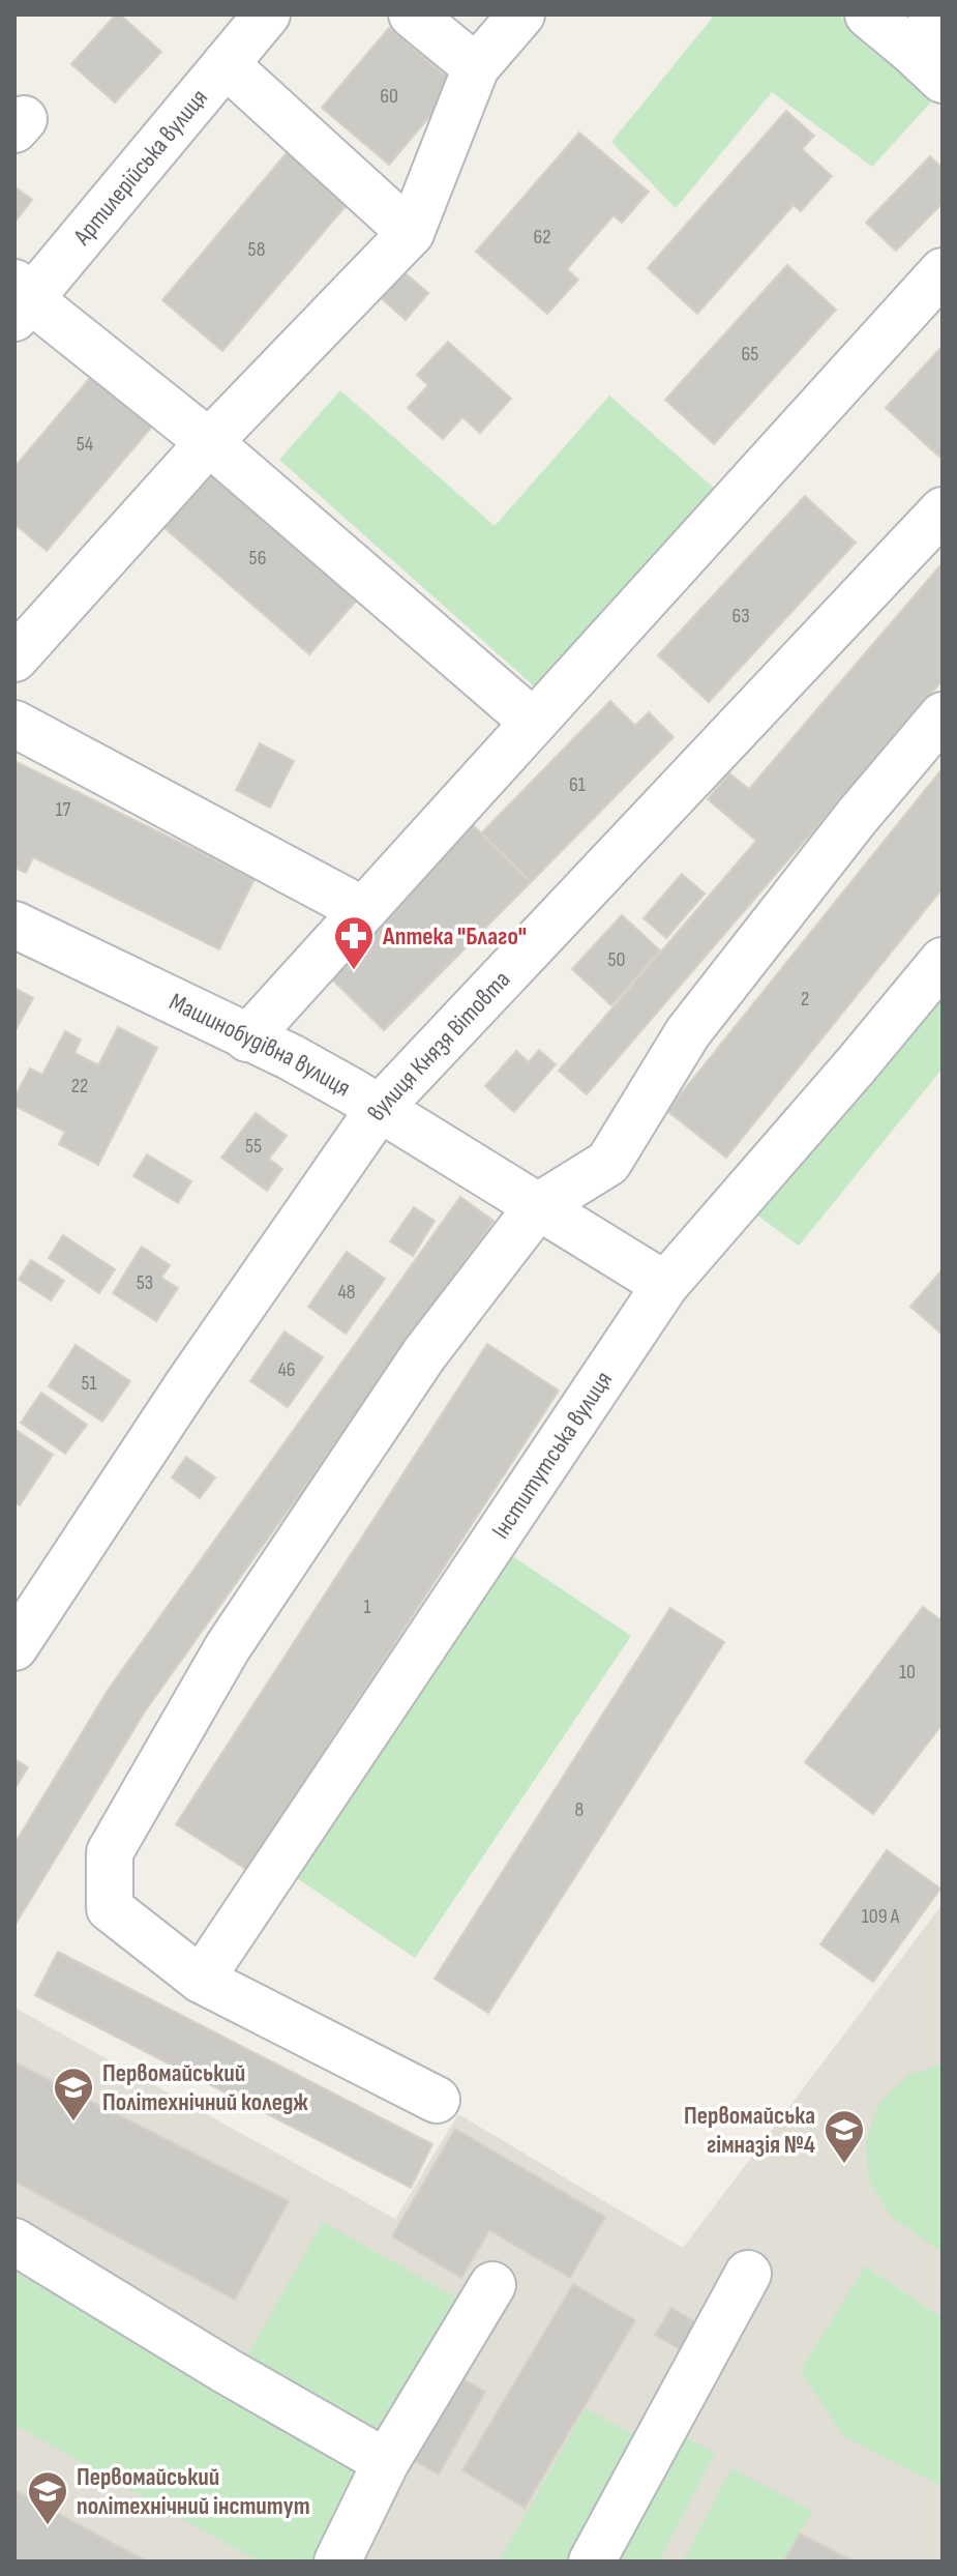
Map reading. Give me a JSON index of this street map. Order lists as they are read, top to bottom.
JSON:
{
  "streets": {
    "street": [
      "Артилерійська вулиця",
      "Машинобудівна вулиця",
      "вулиця Князя Вітовта",
      "Інститутська вулиця"
    ]
  },
  "crossings": [
    ["Машинобудівна вулиця", "вулиця Князя Вітовта"],
    ["Машинобудівна вулиця", "Інститутська вулиця"]
  ],
  "places": {
    "pharmacy": ["Аптека \"Благо\""],
    "school or university": ["Первомайський Політехнічний коледж", "Первомайська гімназія №4", "Первомайський політехнічний інститут"]
  },
  "house_numbers": [
    "60",
    "62",
    "58",
    "65",
    "54",
    "56",
    "63",
    "61",
    "17",
    "50",
    "2",
    "22",
    "55",
    "53",
    "48",
    "46",
    "51",
    "1",
    "10",
    "8",
    "109 А"
  ]
}
